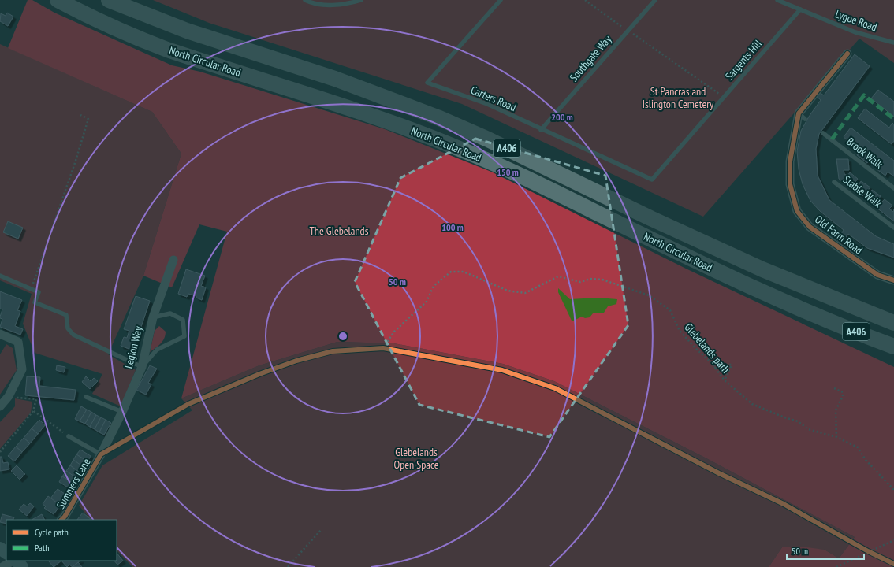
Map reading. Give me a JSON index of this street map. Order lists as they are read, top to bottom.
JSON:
{
  "streets": {
    "highway": ["North Circular Road", "A406"],
    "street": ["Old Farm Road", "Legion Way", "Summers Lane"],
    "lane": [
      "Lygoe Road",
      "Southgate Way",
      "Sargents Hill",
      "Carters Road",
      "Brook Walk",
      "Stable Walk"
    ],
    "path": ["Glebelands path"]
  },
  "crossings": [
    ["Lygoe Road", "Sargents Hill"],
    ["Southgate Way", "Carters Road"],
    ["Sargents Hill", "Carters Road"],
    ["Legion Way", "Summers Lane"]
  ],
  "parks": ["St Pancras and Islington Cemetery", "The Glebelands", "Glebelands Open Space"],
  "legend": ["Cycle path", "Path"],
  "scale_bar": "50 m",
  "rings": [
    "200 m",
    "150 m",
    "100 m",
    "50 m"
  ]
}
